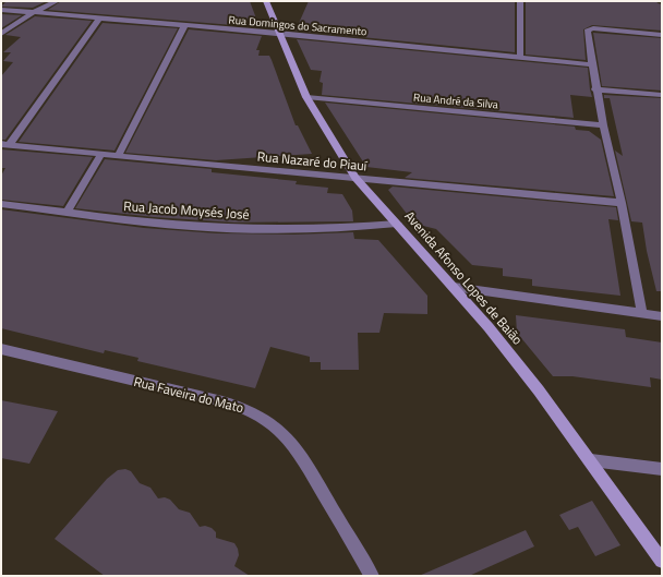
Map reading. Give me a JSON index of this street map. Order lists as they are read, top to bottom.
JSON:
{
  "streets": {
    "street": [
      "Rua Domingos do Sacramento",
      "Rua André da Silva",
      "Rua Nazaré do Piauí",
      "Rua Jacob Moysés José",
      "Avenida Afonso Lopes de Baião",
      "Rua Faveira do Mato"
    ]
  },
  "crossings": [
    ["Rua Domingos do Sacramento", "Avenida Afonso Lopes de Baião"],
    ["Rua André da Silva", "Avenida Afonso Lopes de Baião"],
    ["Rua Nazaré do Piauí", "Avenida Afonso Lopes de Baião"],
    ["Rua Jacob Moysés José", "Avenida Afonso Lopes de Baião"]
  ]
}
